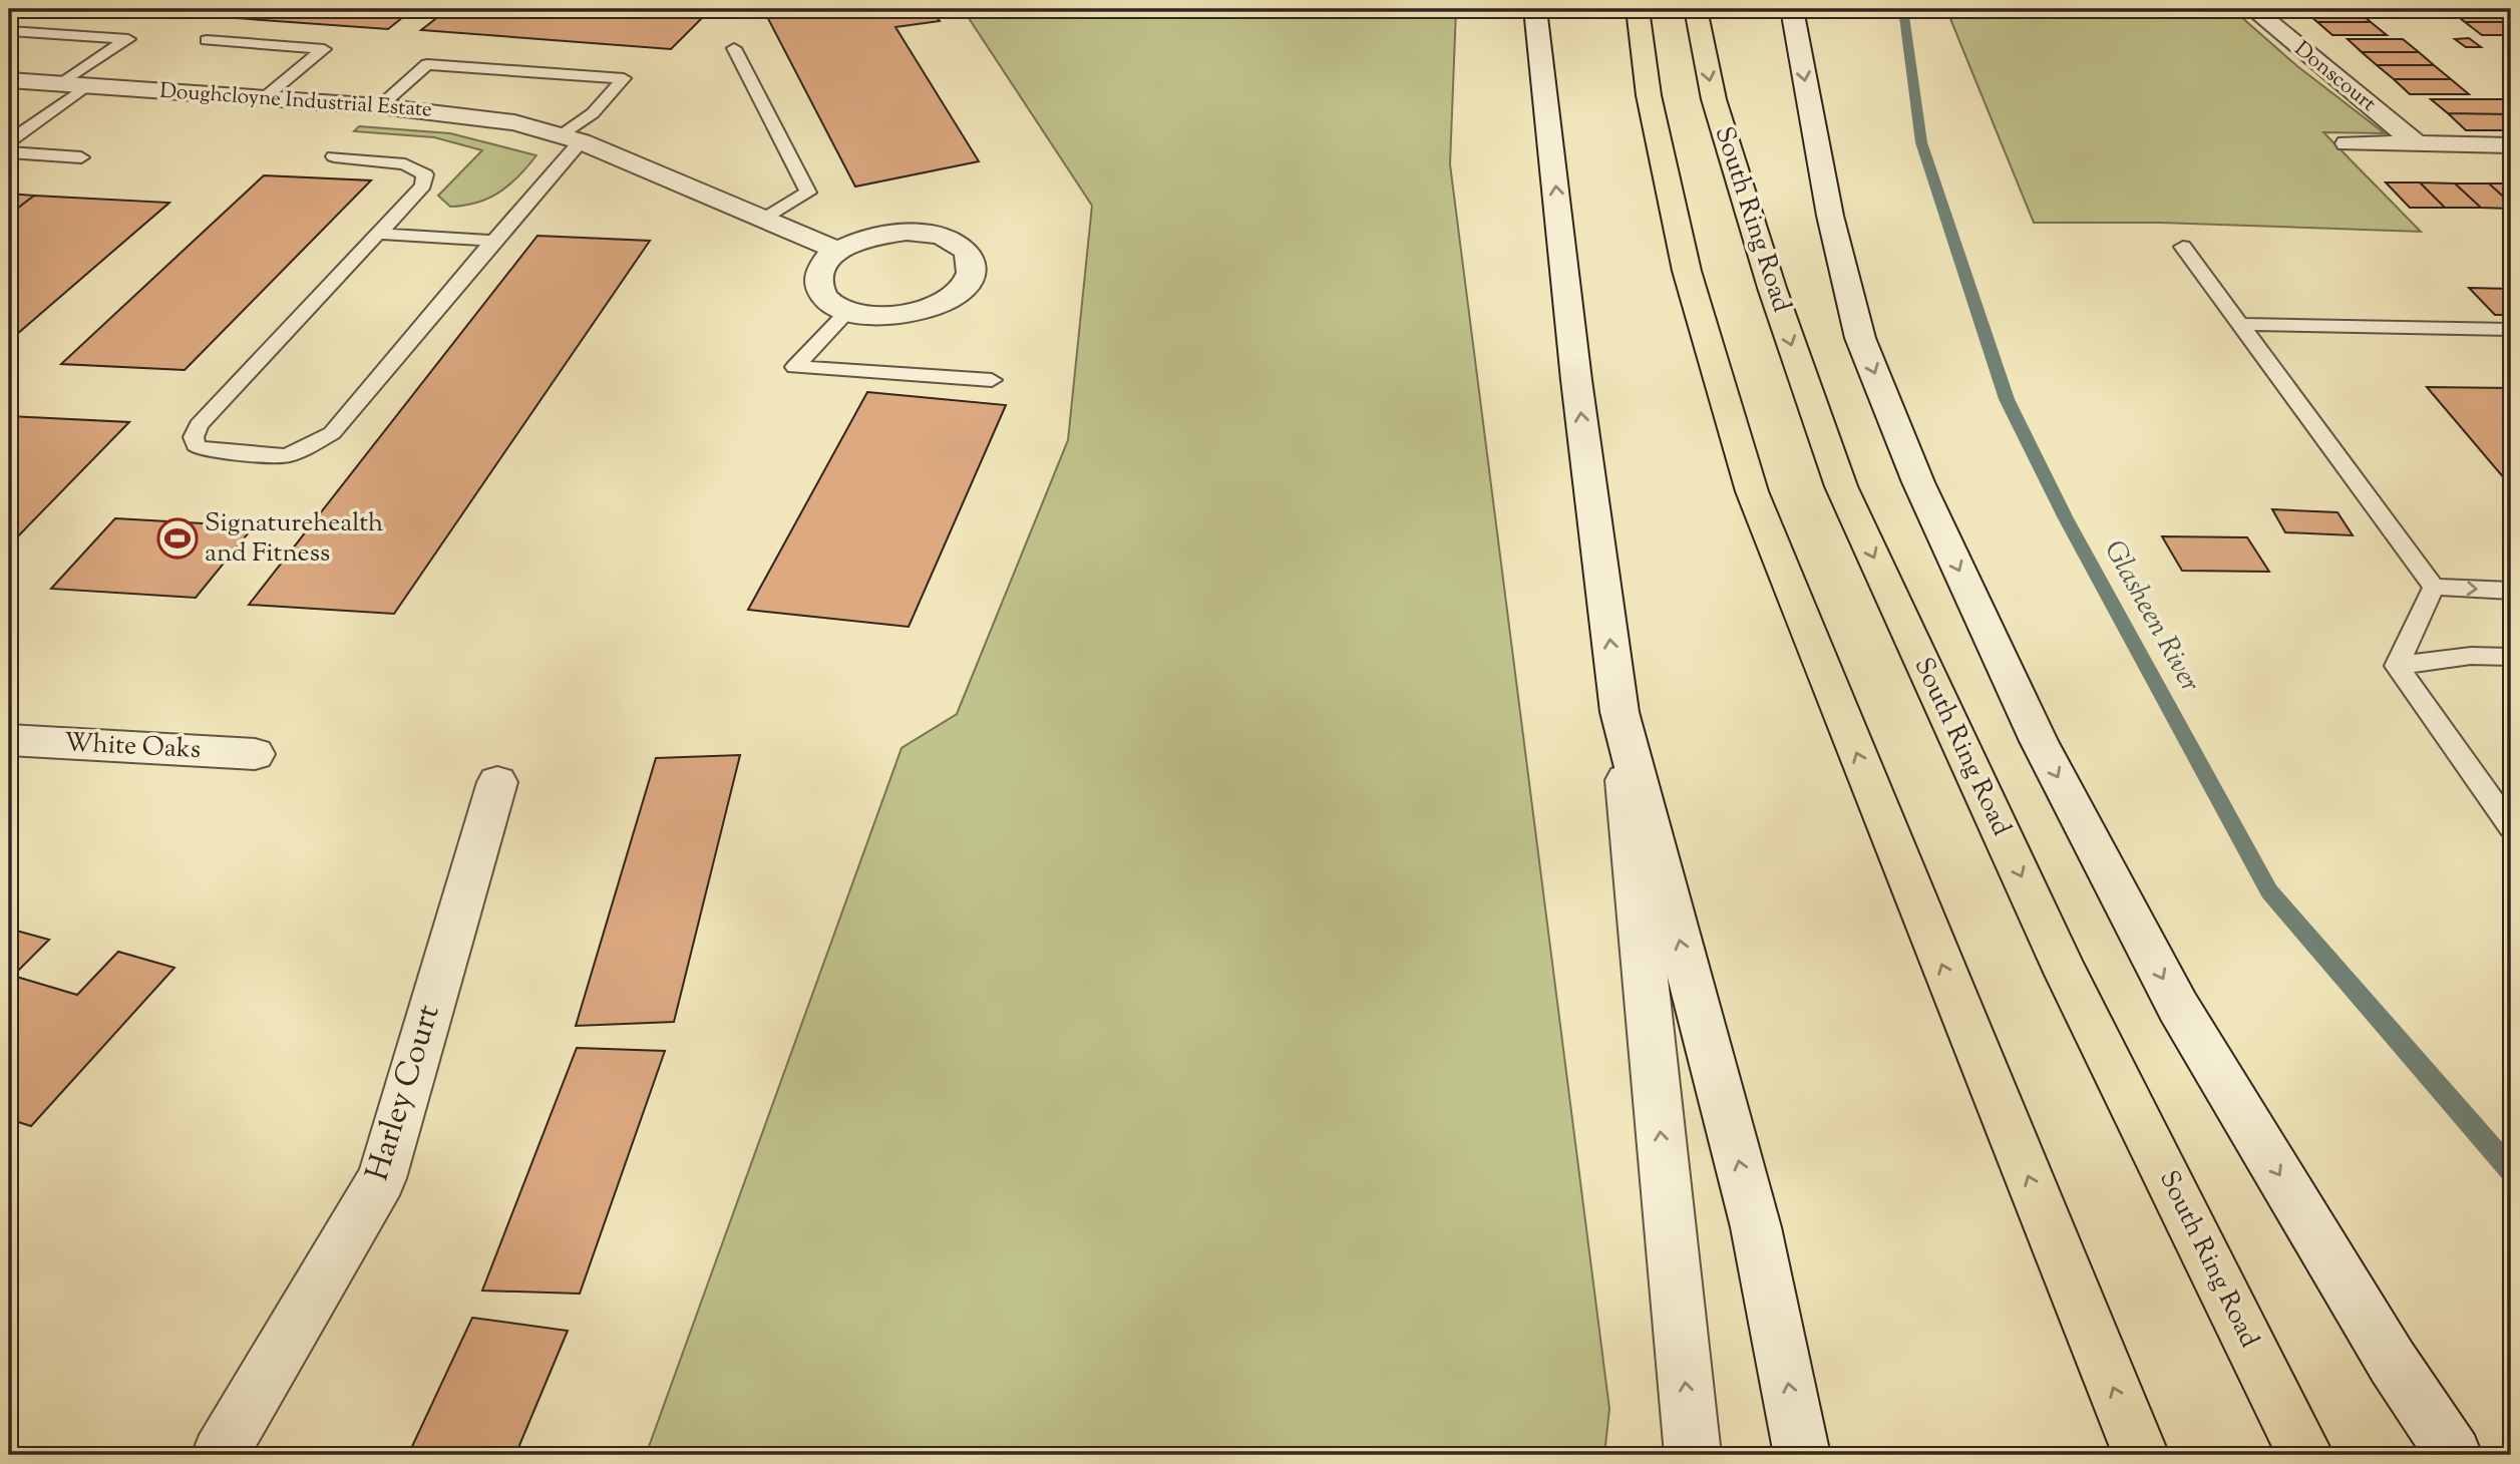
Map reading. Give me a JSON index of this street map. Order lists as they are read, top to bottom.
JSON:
{
  "streets": {
    "highway": ["South Ring Road"],
    "main road": [
      "Donscourt",
      "Doughcloyne Industrial Estate",
      "White Oaks",
      "Harley Court"
    ]
  },
  "water": ["Glasheen River"],
  "places": {
    "sports": ["Signaturehealth and Fitness"]
  }
}
